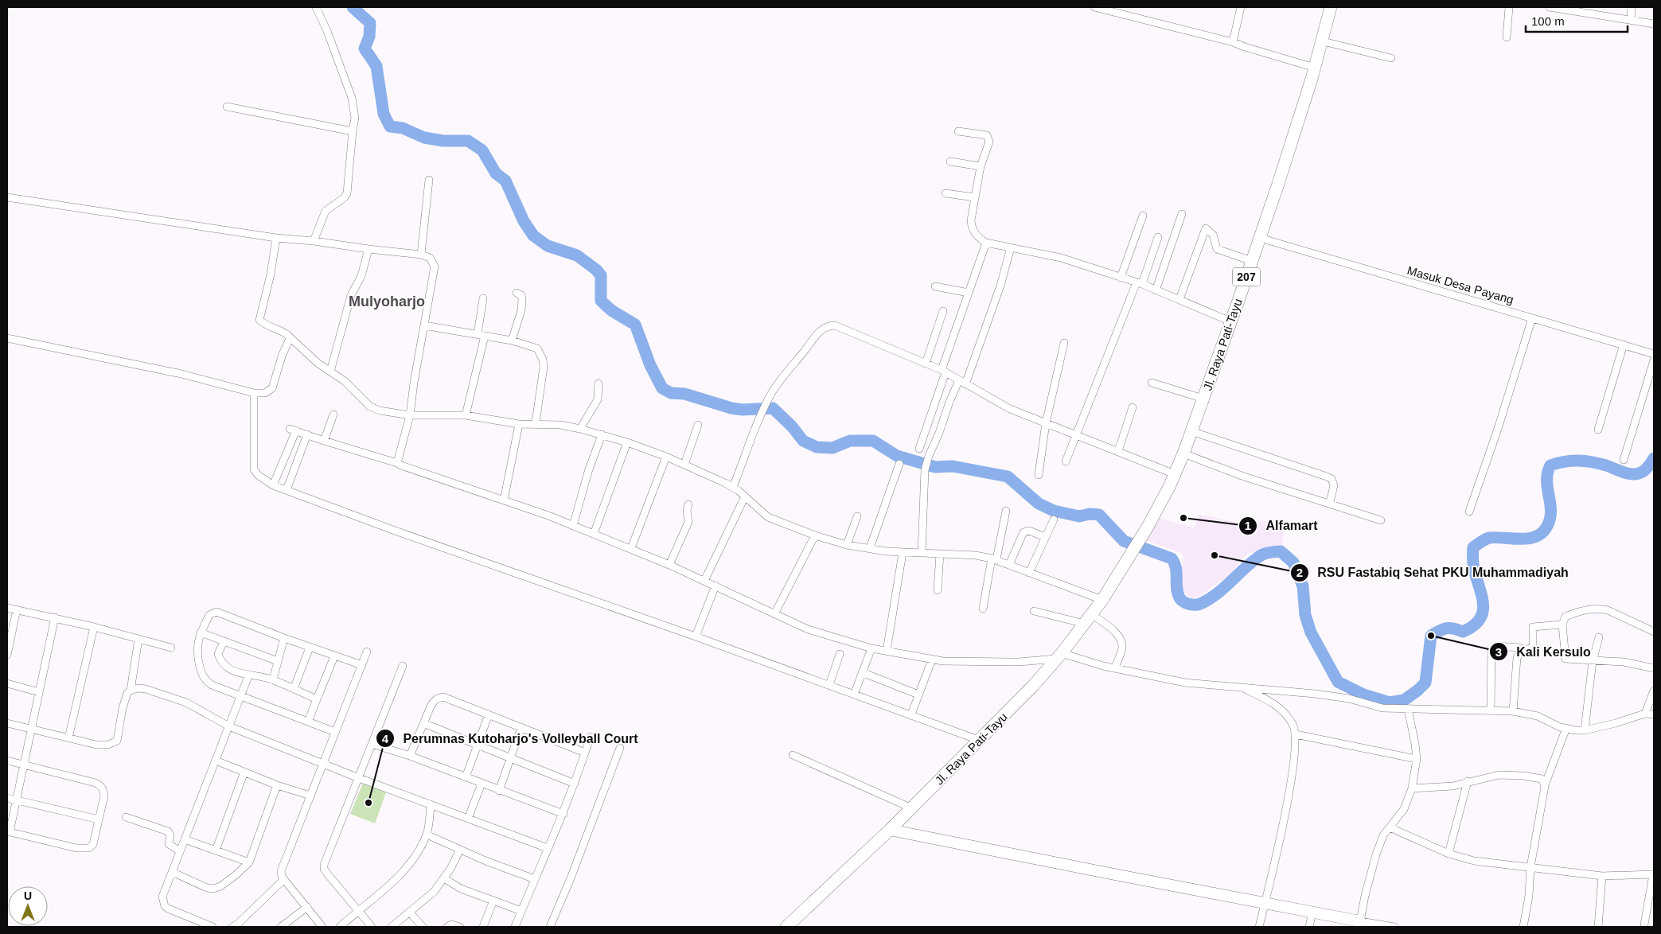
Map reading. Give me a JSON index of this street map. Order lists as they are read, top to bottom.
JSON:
{
  "streets": {
    "main road": ["207", "Jl. Raya Pati-Tayu"],
    "street": ["Masuk Desa Payang"]
  },
  "crossings": [
    ["Masuk Desa Payang", "Jl. Raya Pati-Tayu"]
  ],
  "districts": ["Mulyoharjo"],
  "places": [
    "Alfamart",
    "RSU Fastabiq Sehat PKU Muhammadiyah",
    "Kali Kersulo",
    "Perumnas Kutoharjo's Volleyball Court"
  ],
  "scale_bar": "100 m",
  "north": "top"
}
